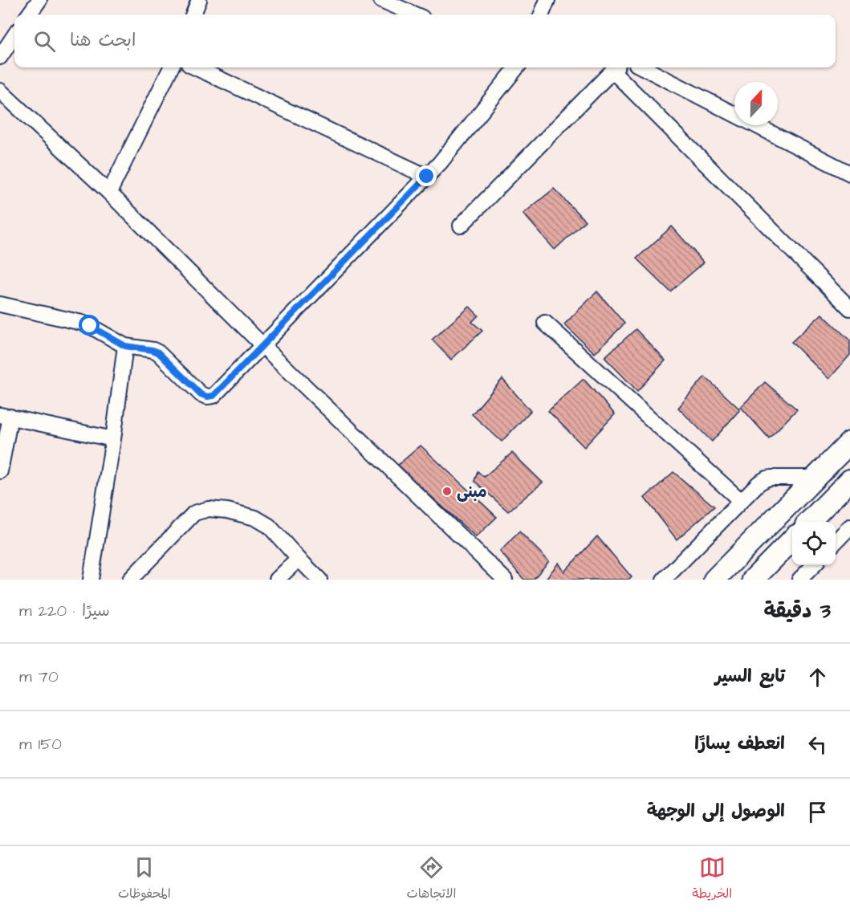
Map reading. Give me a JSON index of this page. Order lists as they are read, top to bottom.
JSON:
{
  "places": ["مبنى"],
  "north": "top",
  "page": {
    "search": "ابحث هنا",
    "heading": ["3 دقيقة", "سيرًا · 220 m"],
    "list": [
      ["تابع السير", "70 m"],
      ["انعطف يسارًا", "150 m"],
      "الوصول إلى الوجهة"
    ],
    "nav": ["الخريطة", "الاتجاهات", "المحفوظات"]
  }
}
